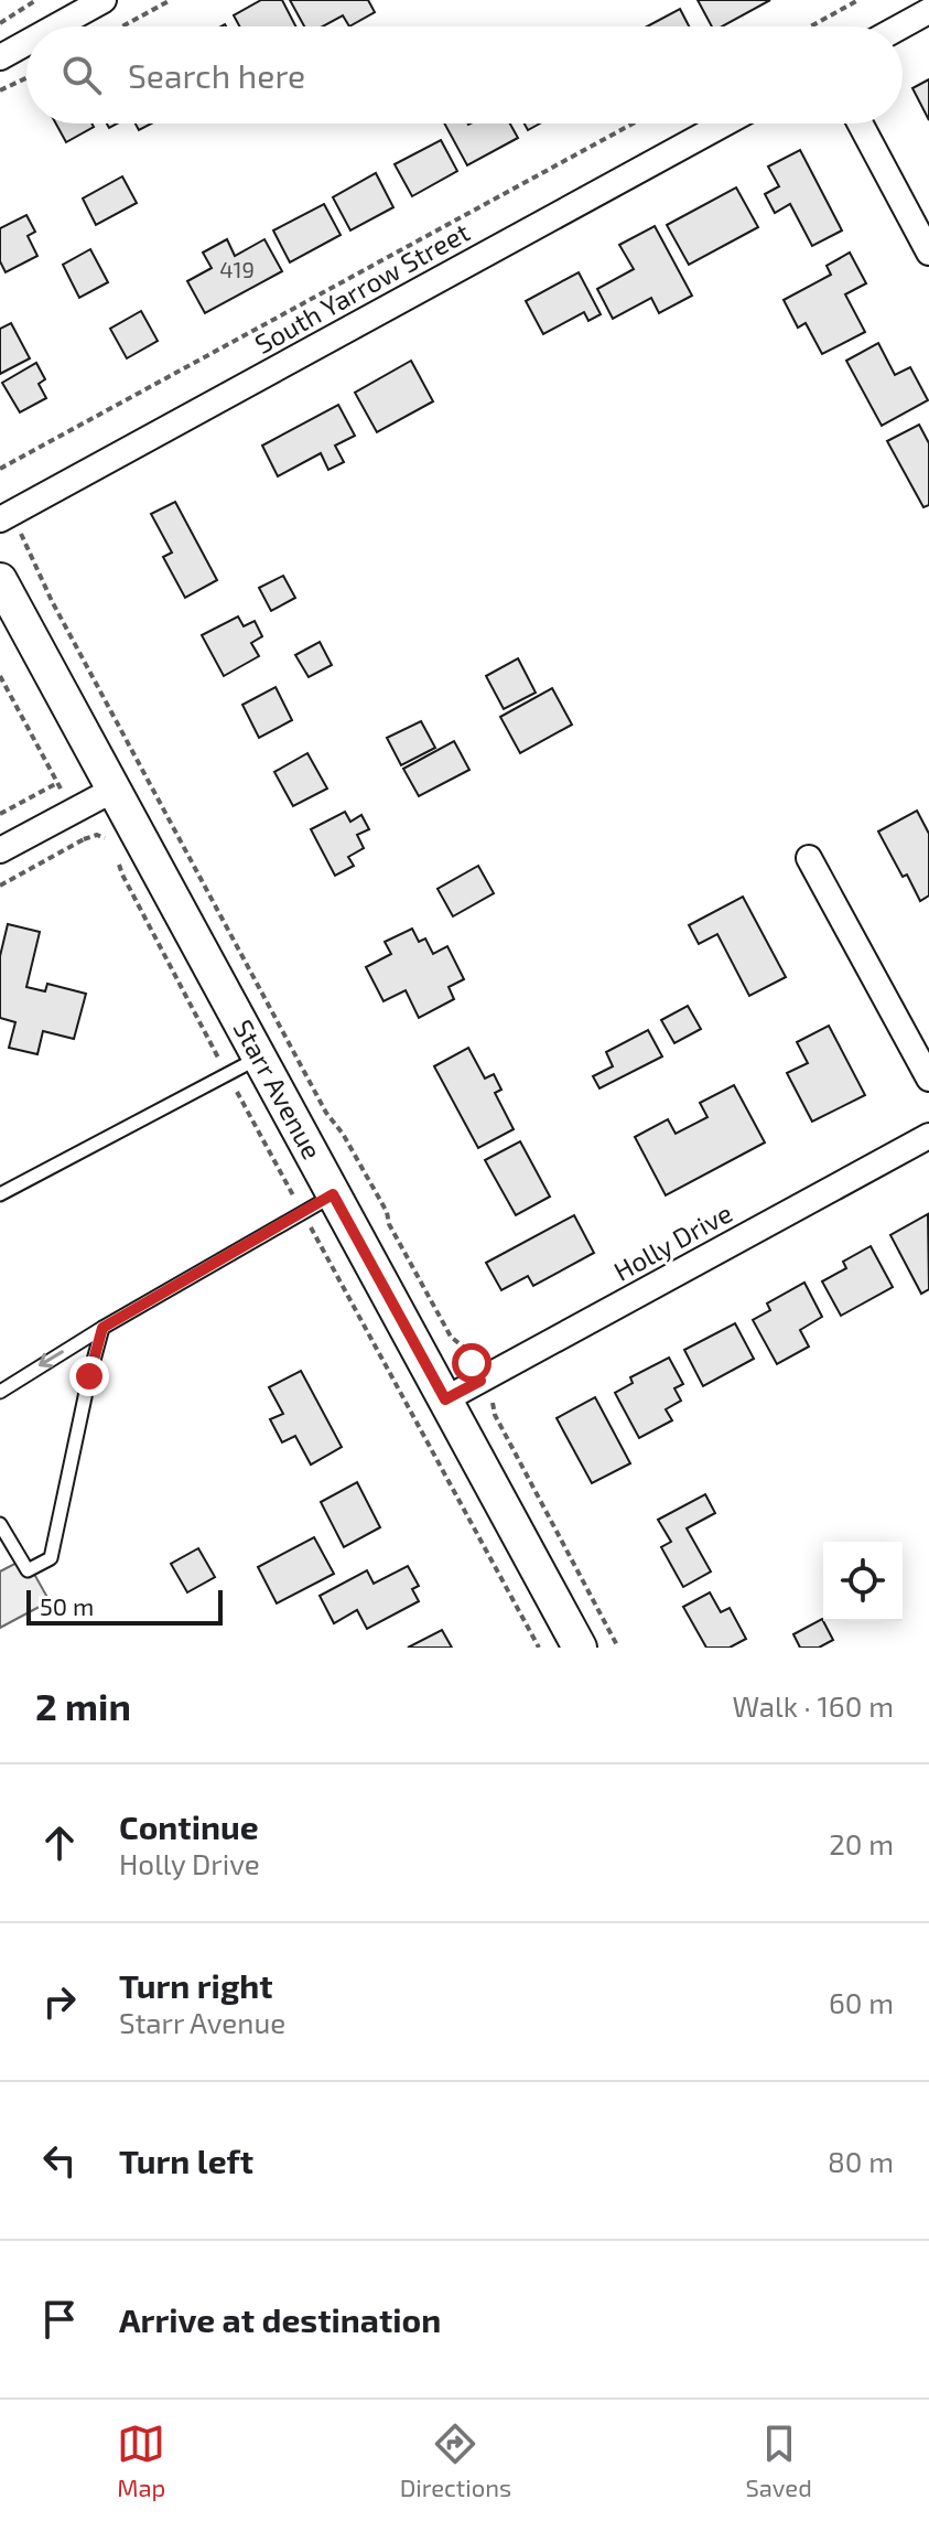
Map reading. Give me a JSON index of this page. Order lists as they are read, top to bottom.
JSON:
{
  "streets": {
    "street": ["South Yarrow Street", "Starr Avenue", "Holly Drive"]
  },
  "crossings": [
    ["Starr Avenue", "Holly Drive"]
  ],
  "house_numbers": ["419"],
  "scale_bar": "50 m",
  "page": {
    "search": "Search here",
    "scale": "50 m",
    "heading": ["2 min", "Walk · 160 m"],
    "list": [
      ["Continue", "Holly Drive", "20 m"],
      ["Turn right", "Starr Avenue", "60 m"],
      ["Turn left", "80 m"],
      "Arrive at destination"
    ],
    "nav": ["Map", "Directions", "Saved"]
  }
}
